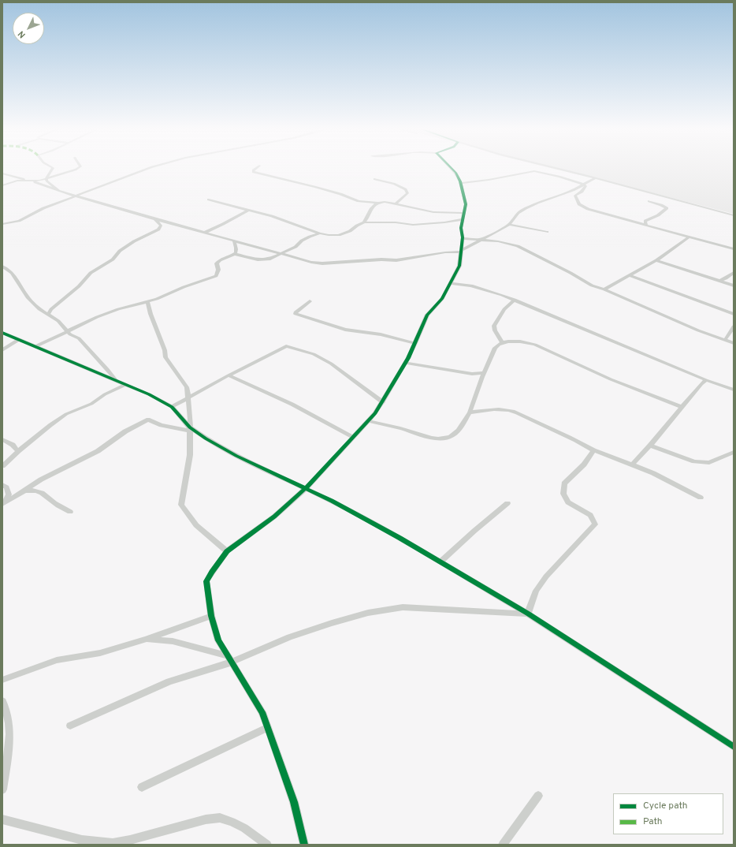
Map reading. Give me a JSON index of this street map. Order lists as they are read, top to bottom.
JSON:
{
  "legend": ["Cycle path", "Path"],
  "north": "bottom left"
}
